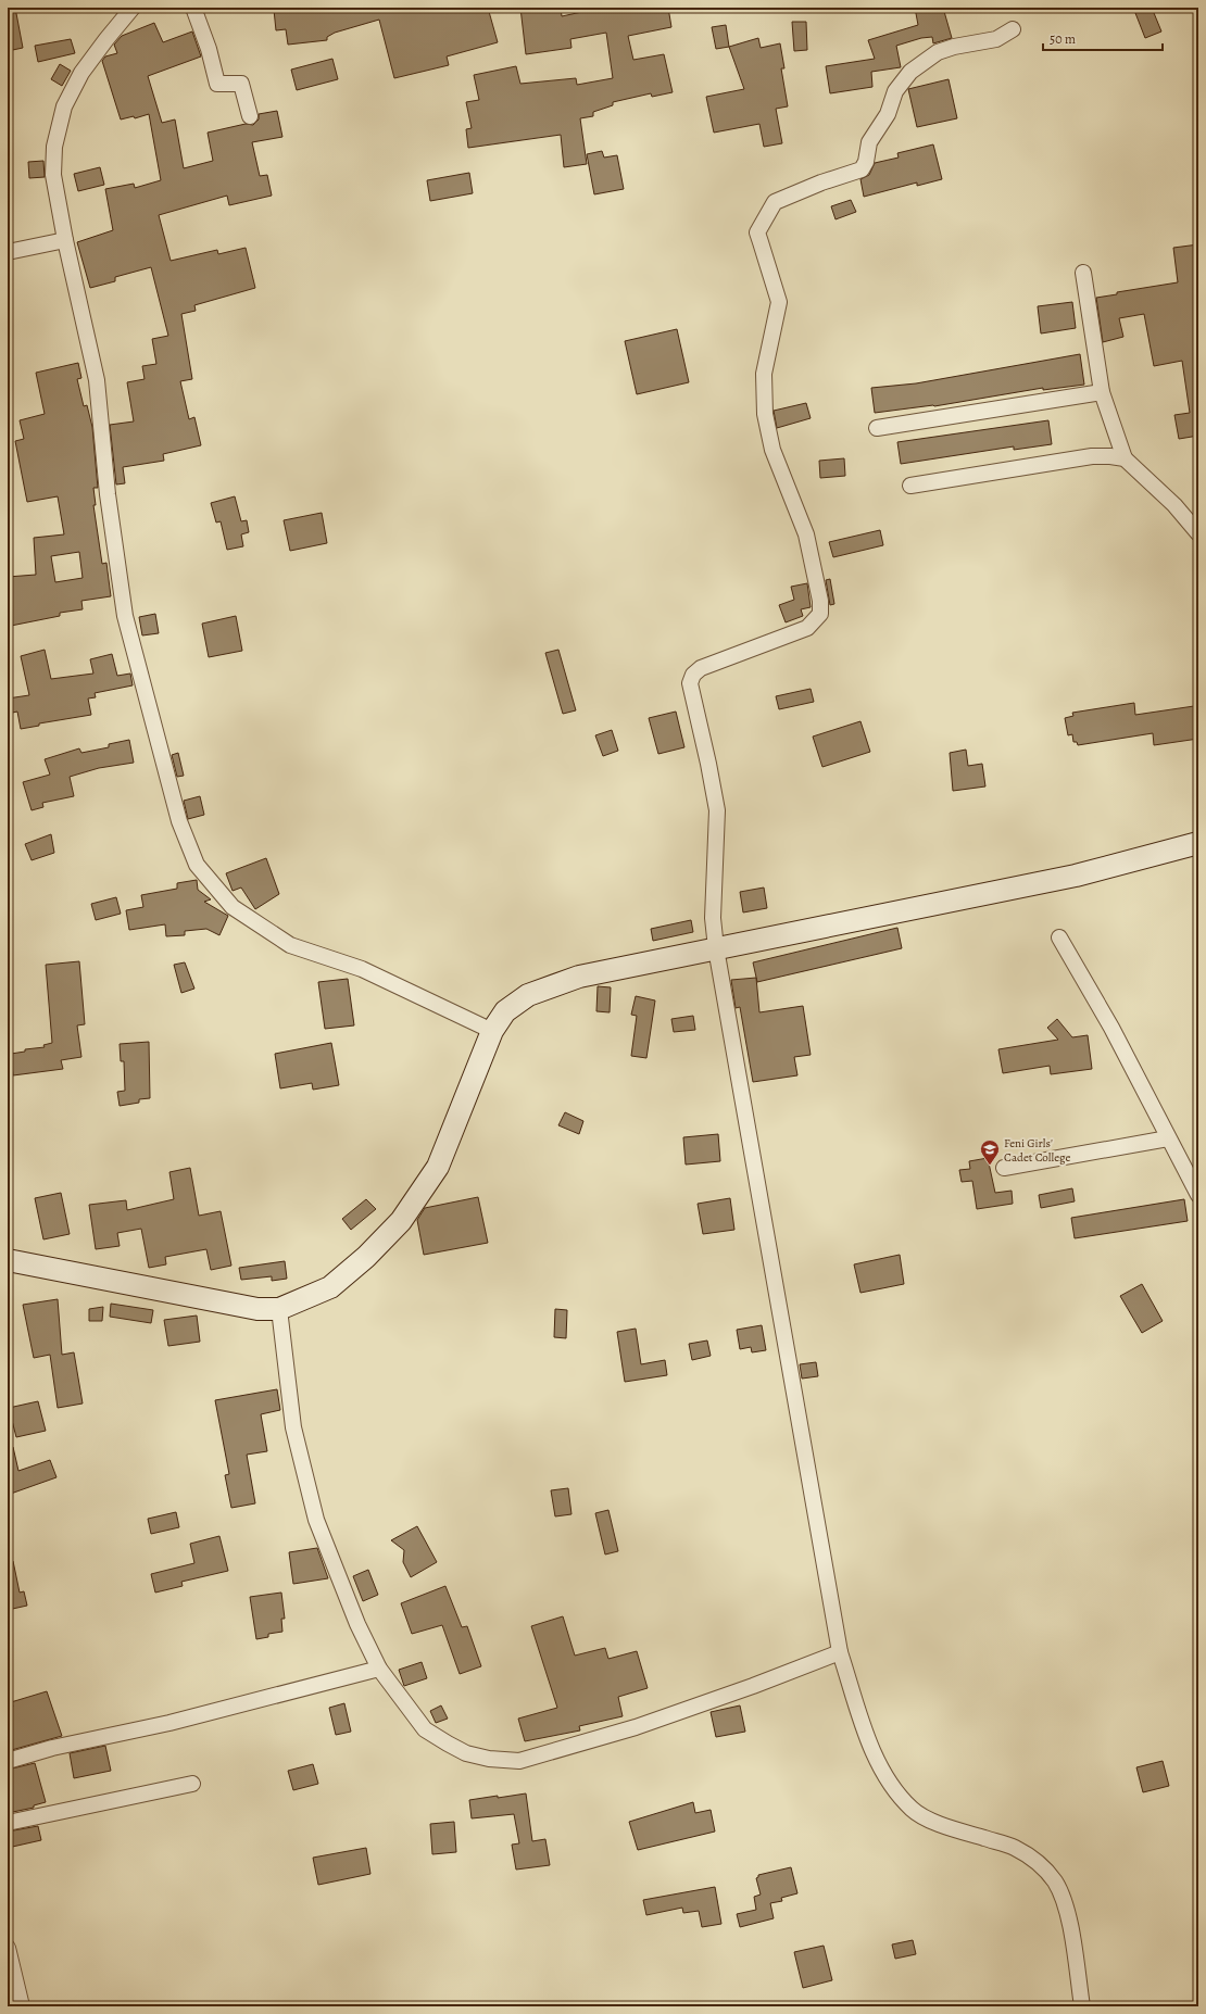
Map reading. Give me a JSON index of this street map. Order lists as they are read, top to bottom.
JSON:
{
  "places": {
    "school or university": ["Feni Girls' Cadet College"]
  },
  "scale_bar": "50 m"
}
